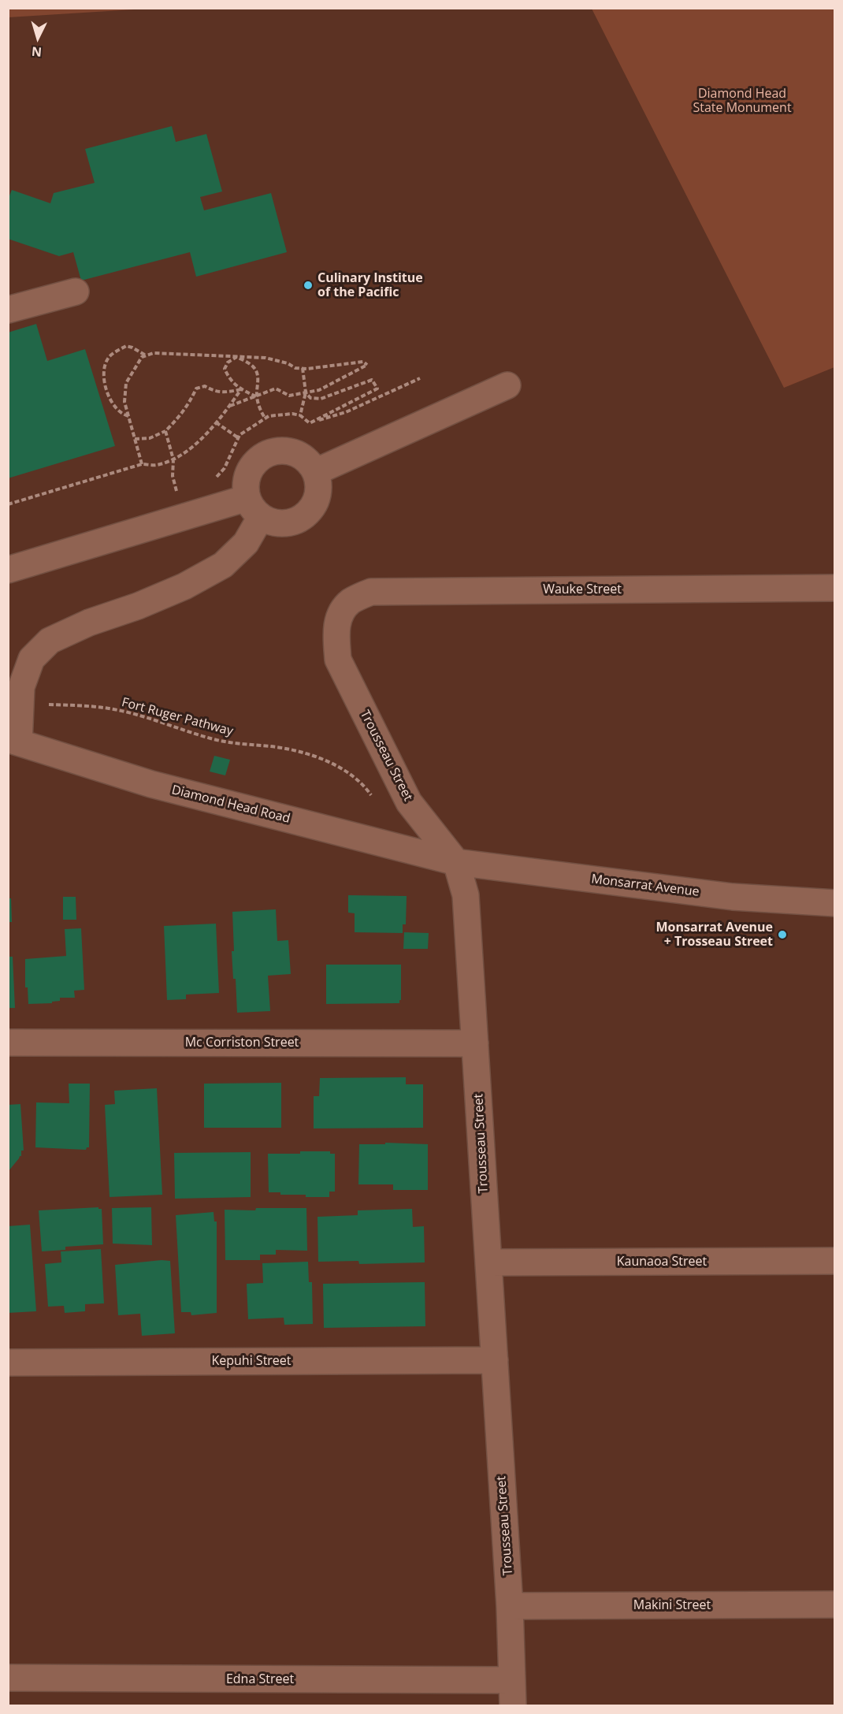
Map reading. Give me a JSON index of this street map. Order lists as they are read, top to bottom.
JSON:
{
  "streets": {
    "street": [
      "Wauke Street",
      "Trousseau Street",
      "Diamond Head Road",
      "Monsarrat Avenue",
      "Mc Corriston Street",
      "Kaunaoa Street",
      "Kepuhi Street",
      "Makini Street",
      "Edna Street"
    ],
    "path": ["Fort Ruger Pathway"]
  },
  "crossings": [
    ["Wauke Street", "Trousseau Street"],
    ["Trousseau Street", "Diamond Head Road"],
    ["Trousseau Street", "Monsarrat Avenue"],
    ["Trousseau Street", "Mc Corriston Street"],
    ["Trousseau Street", "Kaunaoa Street"],
    ["Trousseau Street", "Kepuhi Street"],
    ["Trousseau Street", "Makini Street"],
    ["Trousseau Street", "Edna Street"],
    ["Diamond Head Road", "Monsarrat Avenue"]
  ],
  "parks": ["Diamond Head State Monument"],
  "places": ["Culinary Institue of the Pacific", "Monsarrat Avenue + Trosseau Street"],
  "north": "bottom"
}
